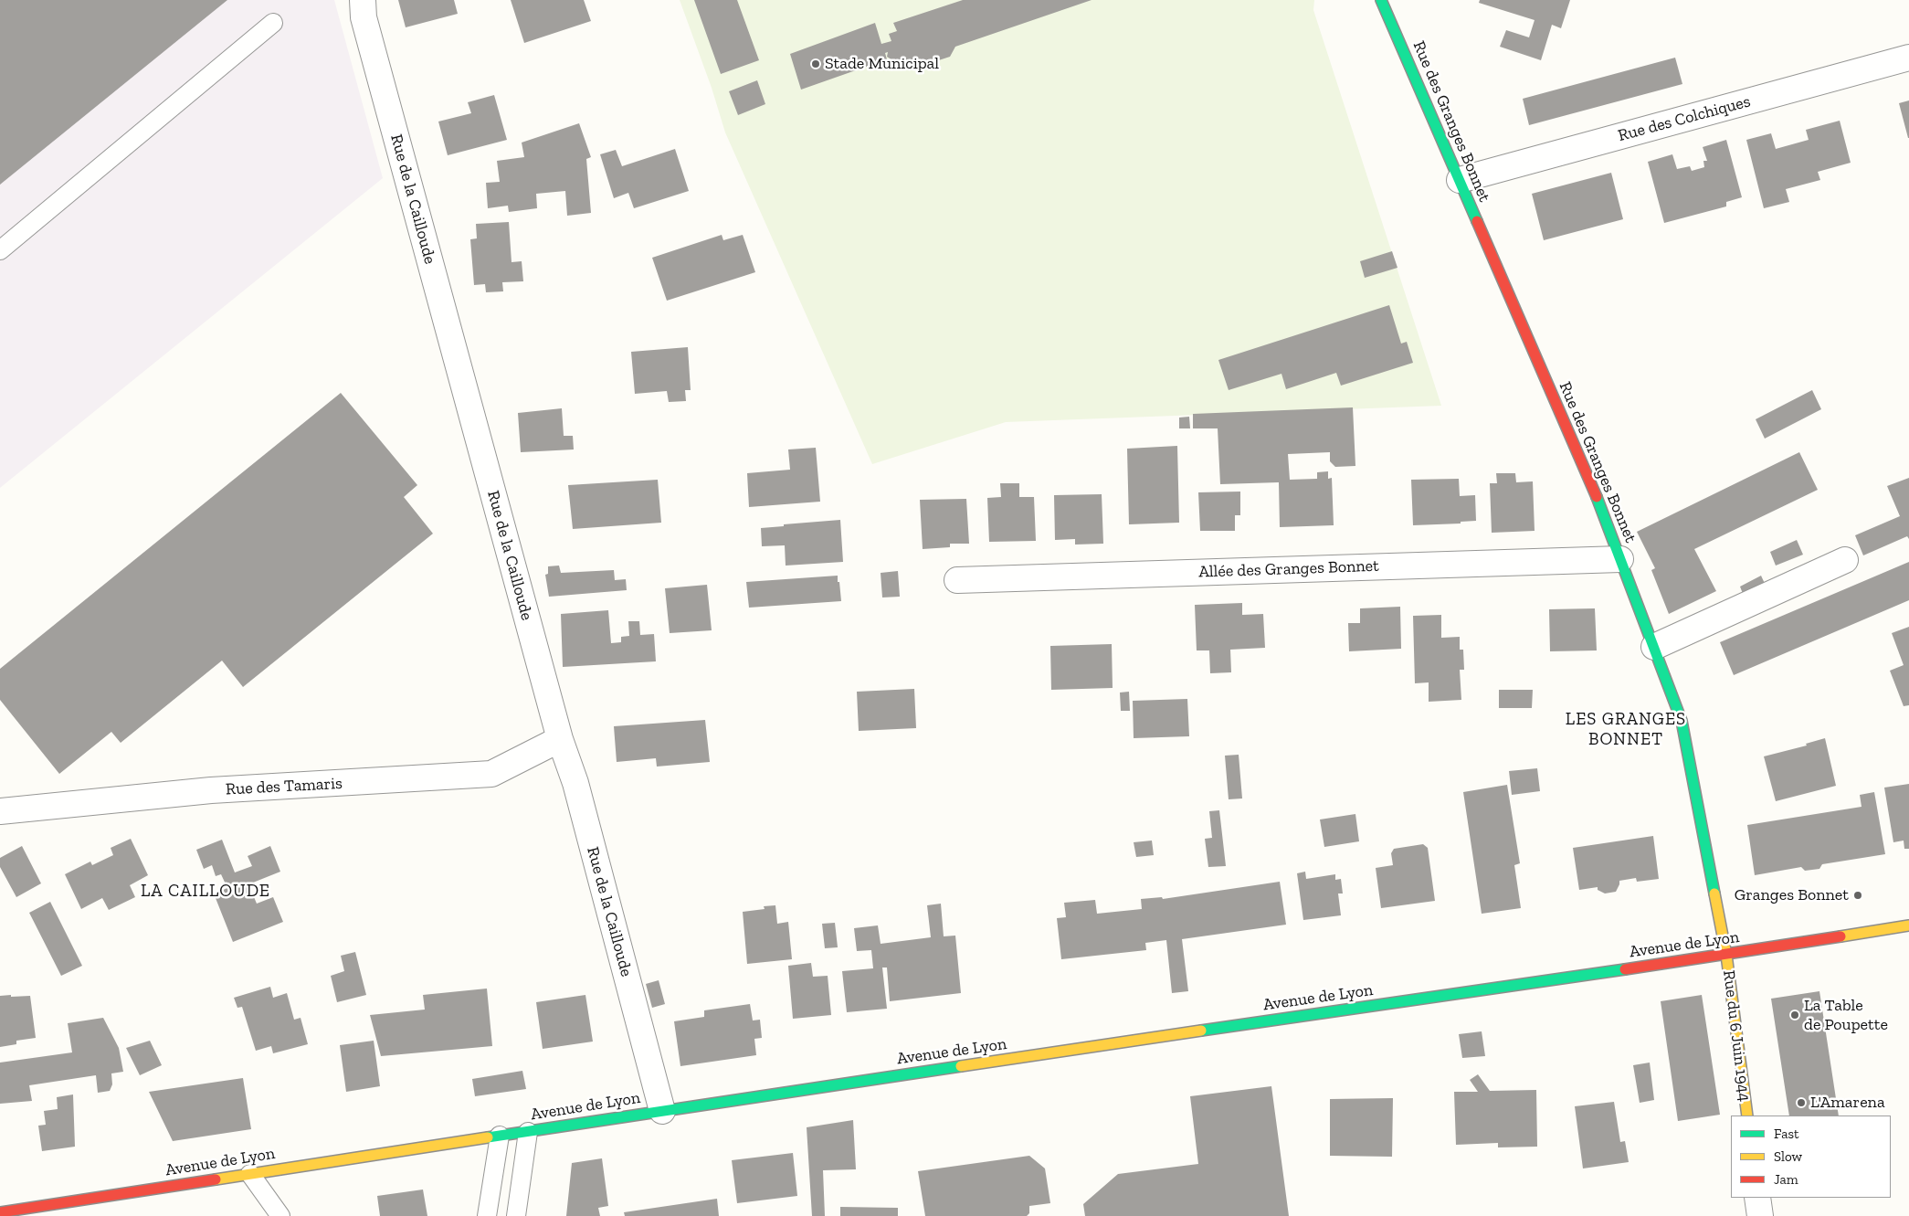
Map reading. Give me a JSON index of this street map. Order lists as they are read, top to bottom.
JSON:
{
  "streets": {
    "main road": ["Rue des Granges Bonnet", "Avenue de Lyon", "Rue du 6 Juin 1944"],
    "street": [
      "Rue des Colchiques",
      "Rue de la Cailloude",
      "Allée des Granges Bonnet",
      "Rue des Tamaris"
    ]
  },
  "crossings": [
    ["Rue des Colchiques", "Rue des Granges Bonnet"],
    ["Rue des Granges Bonnet", "Allée des Granges Bonnet"],
    ["Rue des Granges Bonnet", "Avenue de Lyon"],
    ["Rue des Granges Bonnet", "Rue du 6 Juin 1944"],
    ["Rue de la Cailloude", "Rue des Tamaris"],
    ["Rue de la Cailloude", "Avenue de Lyon"],
    ["Avenue de Lyon", "Rue du 6 Juin 1944"]
  ],
  "districts": ["LES GRANGES BONNET", "LA CAILLOUDE"],
  "places": [
    "Stade Municipal",
    "Granges Bonnet",
    "La Table de Poupette",
    "L'Amarena"
  ],
  "legend": ["Fast", "Slow", "Jam"]
}
